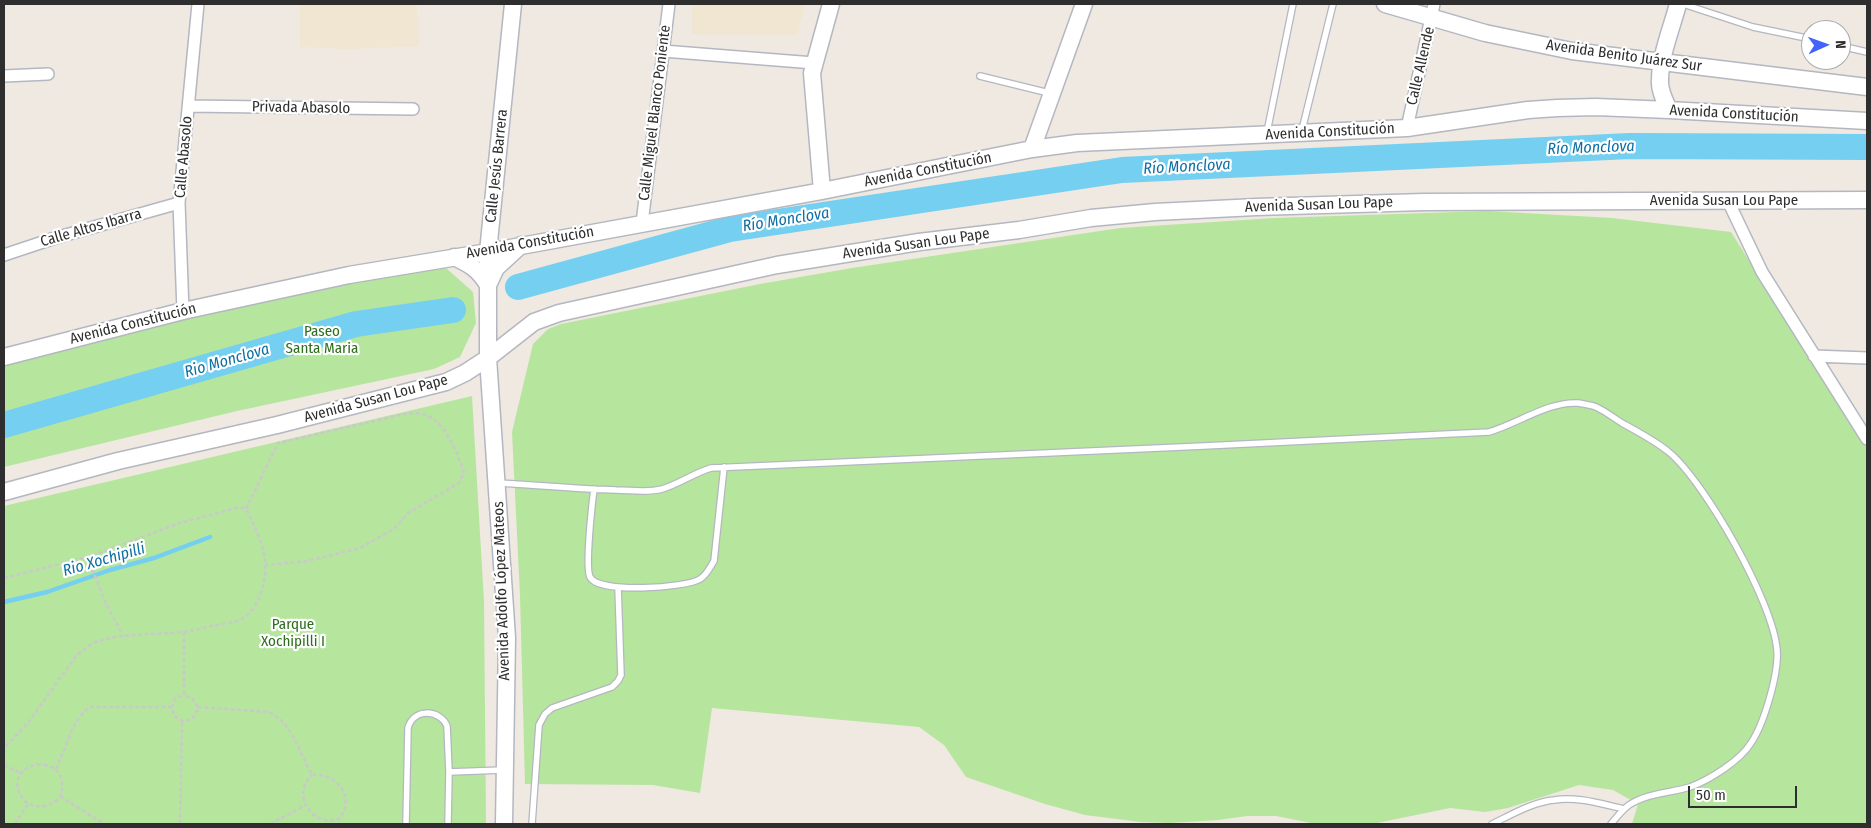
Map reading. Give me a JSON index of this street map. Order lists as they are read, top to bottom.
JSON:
{
  "streets": {
    "street": [
      "Avenida Benito Juárez Sur",
      "Calle Allende",
      "Privada Abasolo",
      "Calle Miguel Blanco Poniente",
      "Avenida Constitución",
      "Calle Abasolo",
      "Calle Jesús Barrera",
      "Avenida Susan Lou Pape",
      "Calle Altos Ibarra",
      "Avenida Adolfo López Mateos"
    ]
  },
  "crossings": [
    ["Avenida Benito Juárez Sur", "Calle Allende"],
    ["Calle Allende", "Avenida Constitución"],
    ["Privada Abasolo", "Calle Abasolo"],
    ["Calle Miguel Blanco Poniente", "Avenida Constitución"],
    ["Avenida Constitución", "Calle Abasolo"],
    ["Avenida Constitución", "Calle Jesús Barrera"],
    ["Calle Abasolo", "Calle Altos Ibarra"],
    ["Calle Jesús Barrera", "Avenida Susan Lou Pape"],
    ["Calle Jesús Barrera", "Avenida Adolfo López Mateos"],
    ["Avenida Susan Lou Pape", "Avenida Adolfo López Mateos"]
  ],
  "water": ["Río Monclova", "Rio Monclova", "Rio Xochipilli"],
  "parks": ["Paseo Santa Maria", "Parque Xochipilli I"],
  "scale_bar": "50 m",
  "north": "right"
}
